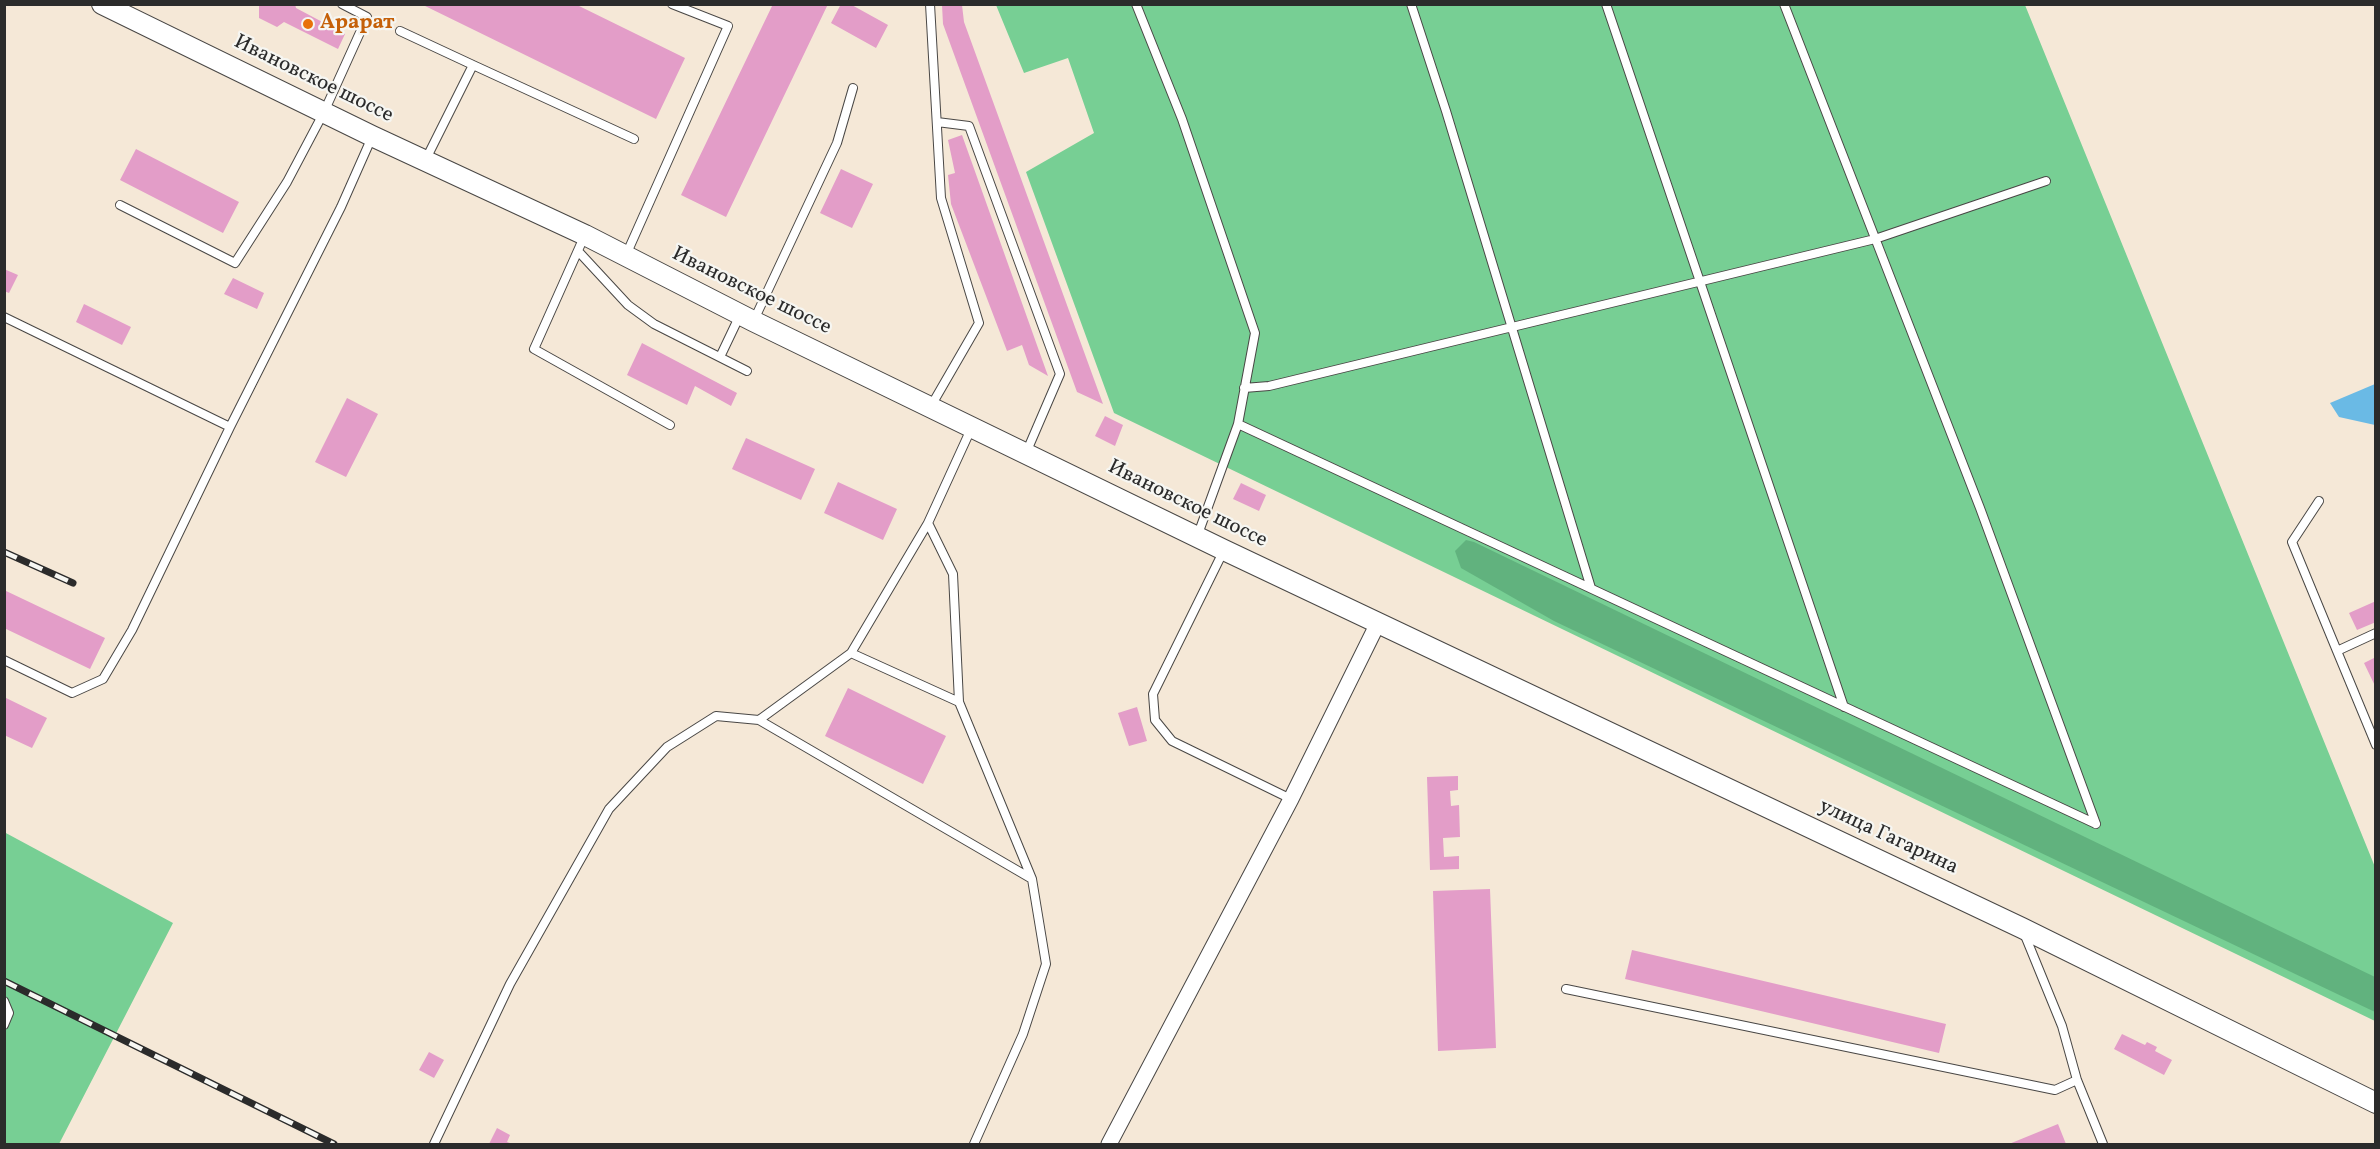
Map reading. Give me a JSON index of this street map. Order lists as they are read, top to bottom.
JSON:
{
  "streets": {
    "street": ["Ивановское шоссе", "улица Гагарина"]
  },
  "crossings": [
    ["Ивановское шоссе", "улица Гагарина"]
  ],
  "places": ["Арарат"]
}
